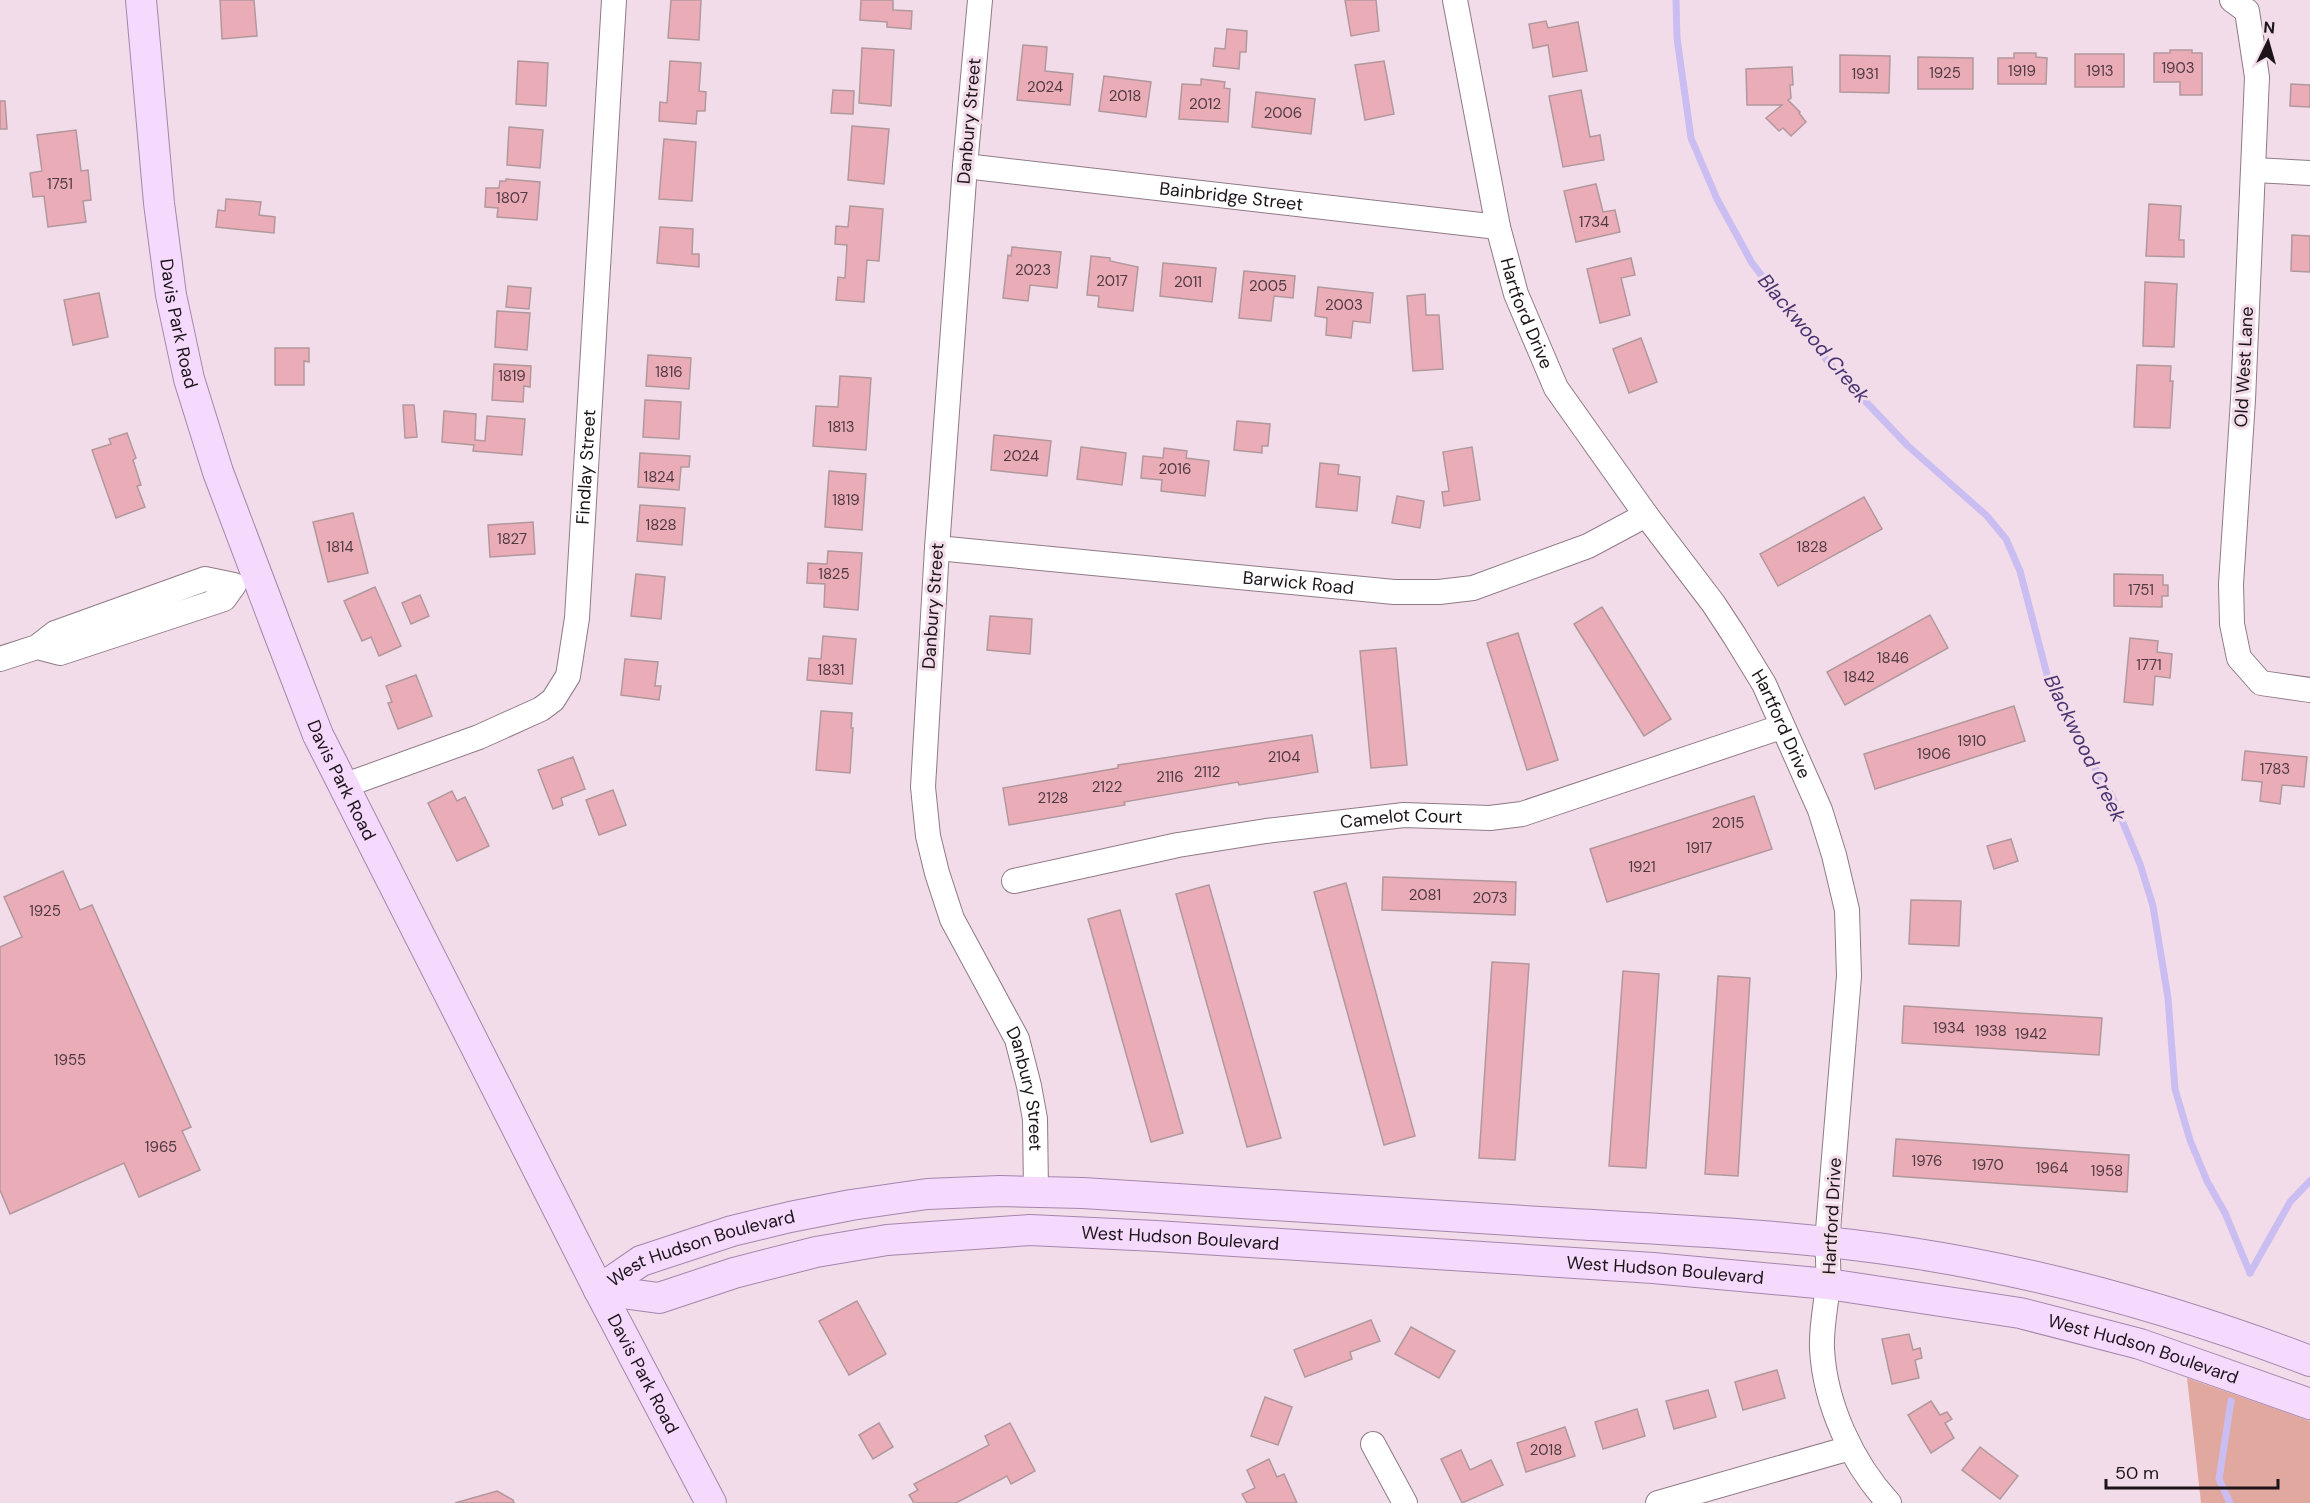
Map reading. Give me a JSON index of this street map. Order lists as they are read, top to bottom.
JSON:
{
  "streets": {
    "main road": ["Davis Park Road", "West Hudson Boulevard"],
    "street": [
      "Danbury Street",
      "Bainbridge Street",
      "Hartford Drive",
      "Old West Lane",
      "Findlay Street",
      "Barwick Road",
      "Camelot Court"
    ]
  },
  "crossings": [
    ["Danbury Street", "Bainbridge Street"],
    ["Danbury Street", "Barwick Road"],
    ["Danbury Street", "West Hudson Boulevard"],
    ["Bainbridge Street", "Hartford Drive"],
    ["Hartford Drive", "Barwick Road"],
    ["Hartford Drive", "Camelot Court"],
    ["Hartford Drive", "West Hudson Boulevard"],
    ["Davis Park Road", "Findlay Street"],
    ["Davis Park Road", "West Hudson Boulevard"]
  ],
  "water": ["Blackwood Creek"],
  "house_numbers": [
    "1903",
    "1919",
    "1913",
    "1925",
    "1931",
    "2024",
    "2018",
    "2012",
    "2006",
    "1751",
    "1807",
    "1734",
    "2023",
    "2017",
    "2011",
    "2005",
    "2003",
    "1816",
    "1819",
    "1813",
    "2024",
    "2016",
    "1824",
    "1819",
    "1828",
    "1827",
    "1814",
    "1828",
    "1825",
    "1751",
    "1846",
    "1771",
    "1831",
    "1842",
    "1910",
    "1906",
    "2104",
    "1783",
    "2112",
    "2116",
    "2122",
    "2128",
    "2015",
    "1917",
    "1921",
    "2081",
    "2073",
    "1925",
    "1934",
    "1938",
    "1942",
    "1955",
    "1965",
    "1976",
    "1970",
    "1964",
    "1958",
    "2018"
  ],
  "scale_bar": "50 m",
  "north": "top"
}
